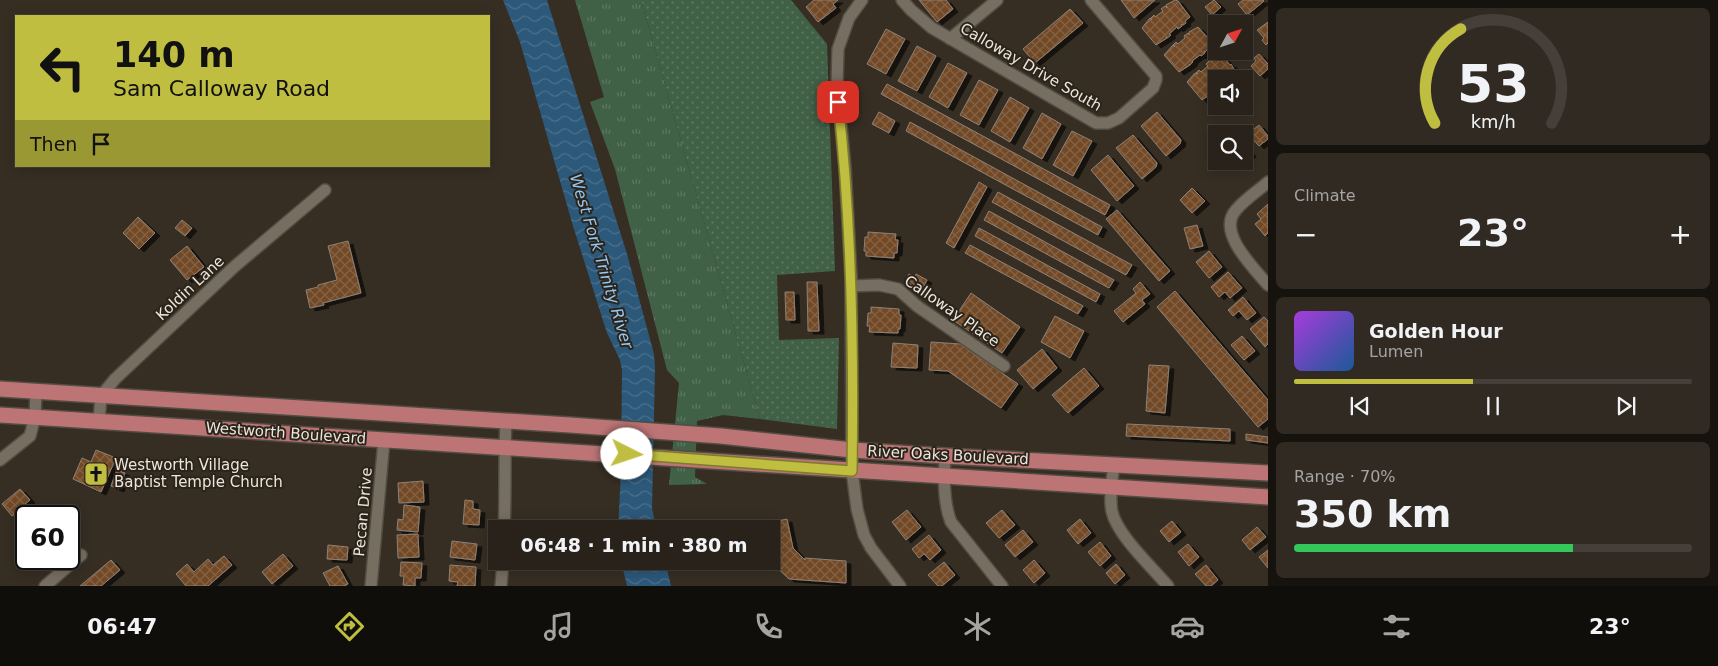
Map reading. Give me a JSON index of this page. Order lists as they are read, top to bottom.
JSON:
{
  "streets": {
    "main road": ["Westworth Boulevard", "River Oaks Boulevard"],
    "street": [
      "Calloway Drive South",
      "Koldin Lane",
      "Calloway Place",
      "Pecan Drive"
    ]
  },
  "crossings": [
    ["Koldin Lane", "Westworth Boulevard"],
    ["Westworth Boulevard", "River Oaks Boulevard"],
    ["Westworth Boulevard", "Pecan Drive"]
  ],
  "water": ["West Fork Trinity River"],
  "places": {
    "church": ["Westworth Village Baptist Temple Church"]
  },
  "north": "top right",
  "page": {
    "turn": ["140 m", "Sam Calloway Road"],
    "then": "Then",
    "tile": [
      "Climate",
      ["Range · 70%", "350 km"]
    ],
    "heat": ["−", "23°", "+"],
    "song": ["Golden Hour", "Lumen"],
    "limit": "60",
    "trip": "06:48 · 1 min · 380 m",
    "tabs": ["06:47", "23°"],
    "gauge": ["53", "km/h"]
  }
}
